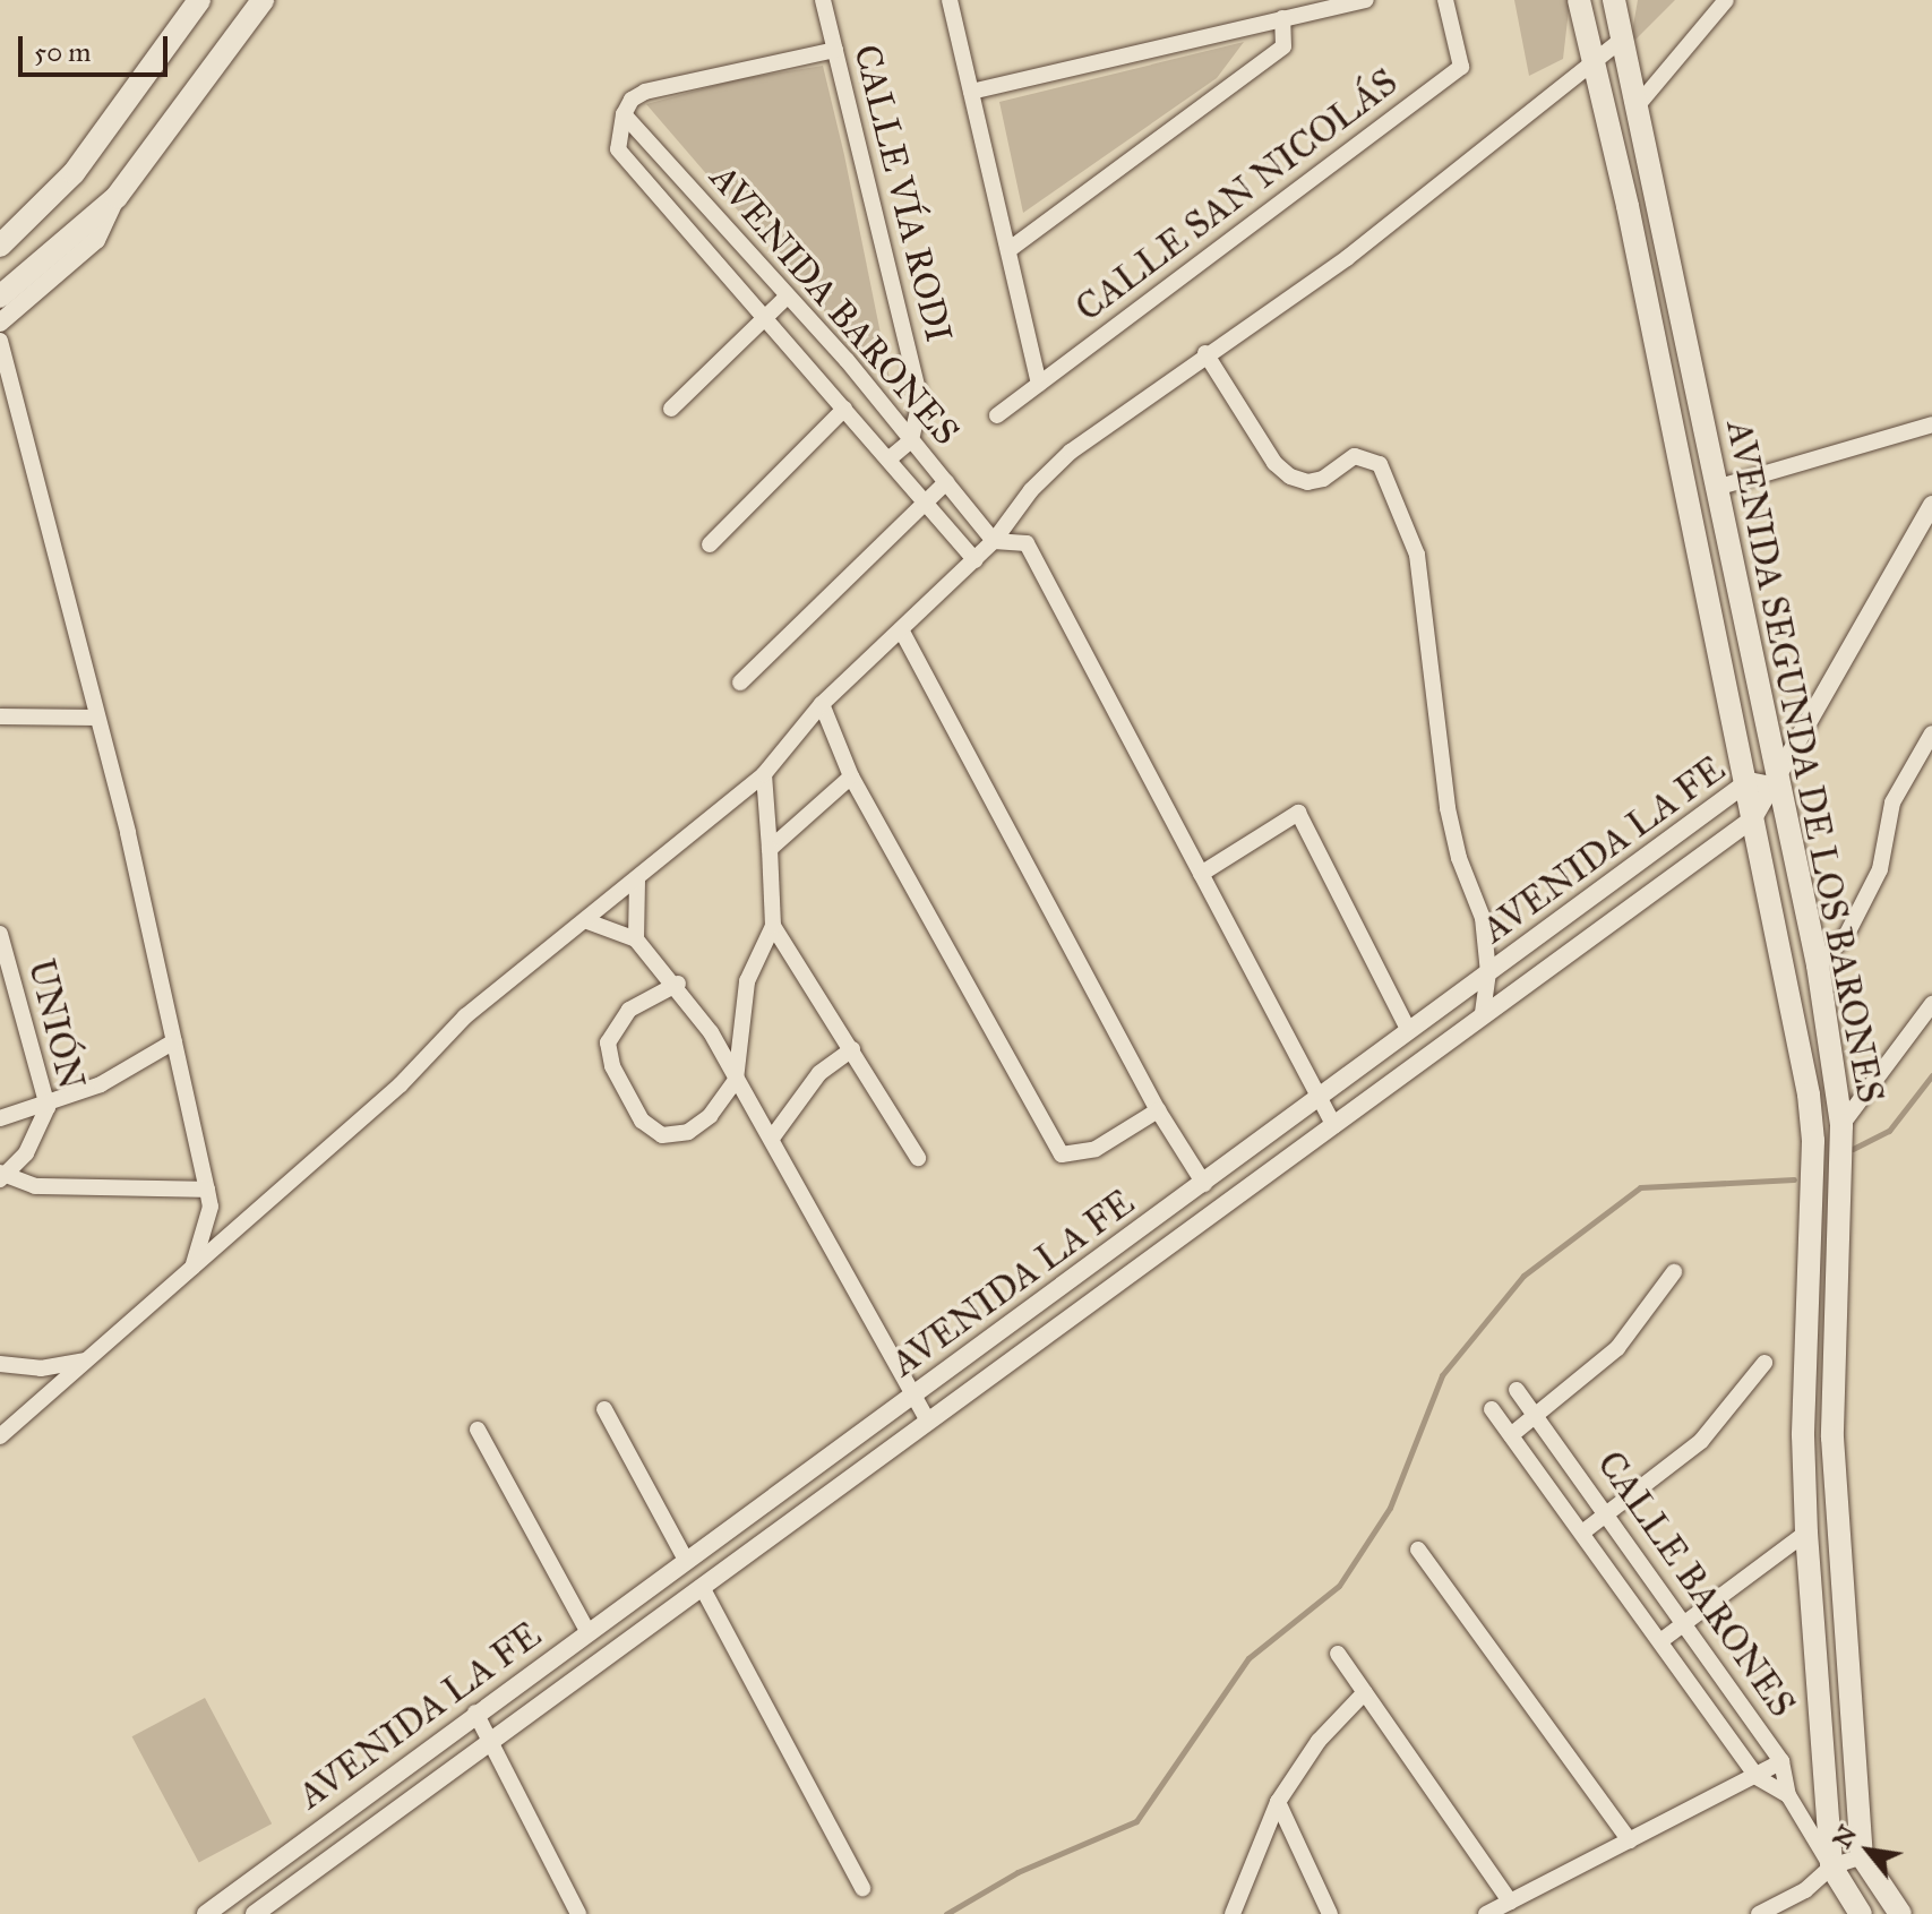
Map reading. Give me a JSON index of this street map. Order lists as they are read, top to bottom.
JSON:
{
  "streets": {
    "main road": ["AVENIDA SEGUNDA DE LOS BARONES"],
    "street": [
      "CALLE VÍA RODI",
      "CALLE SAN NICOLÁS",
      "AVENIDA BARONES",
      "AVENIDA LA FE",
      "UNIÓN",
      "CALLE BARONES"
    ]
  },
  "crossings": [
    ["CALLE VÍA RODI", "AVENIDA BARONES"],
    ["AVENIDA SEGUNDA DE LOS BARONES", "AVENIDA LA FE"],
    ["AVENIDA SEGUNDA DE LOS BARONES", "CALLE BARONES"]
  ],
  "scale_bar": "50 m",
  "north": "top left"
}
